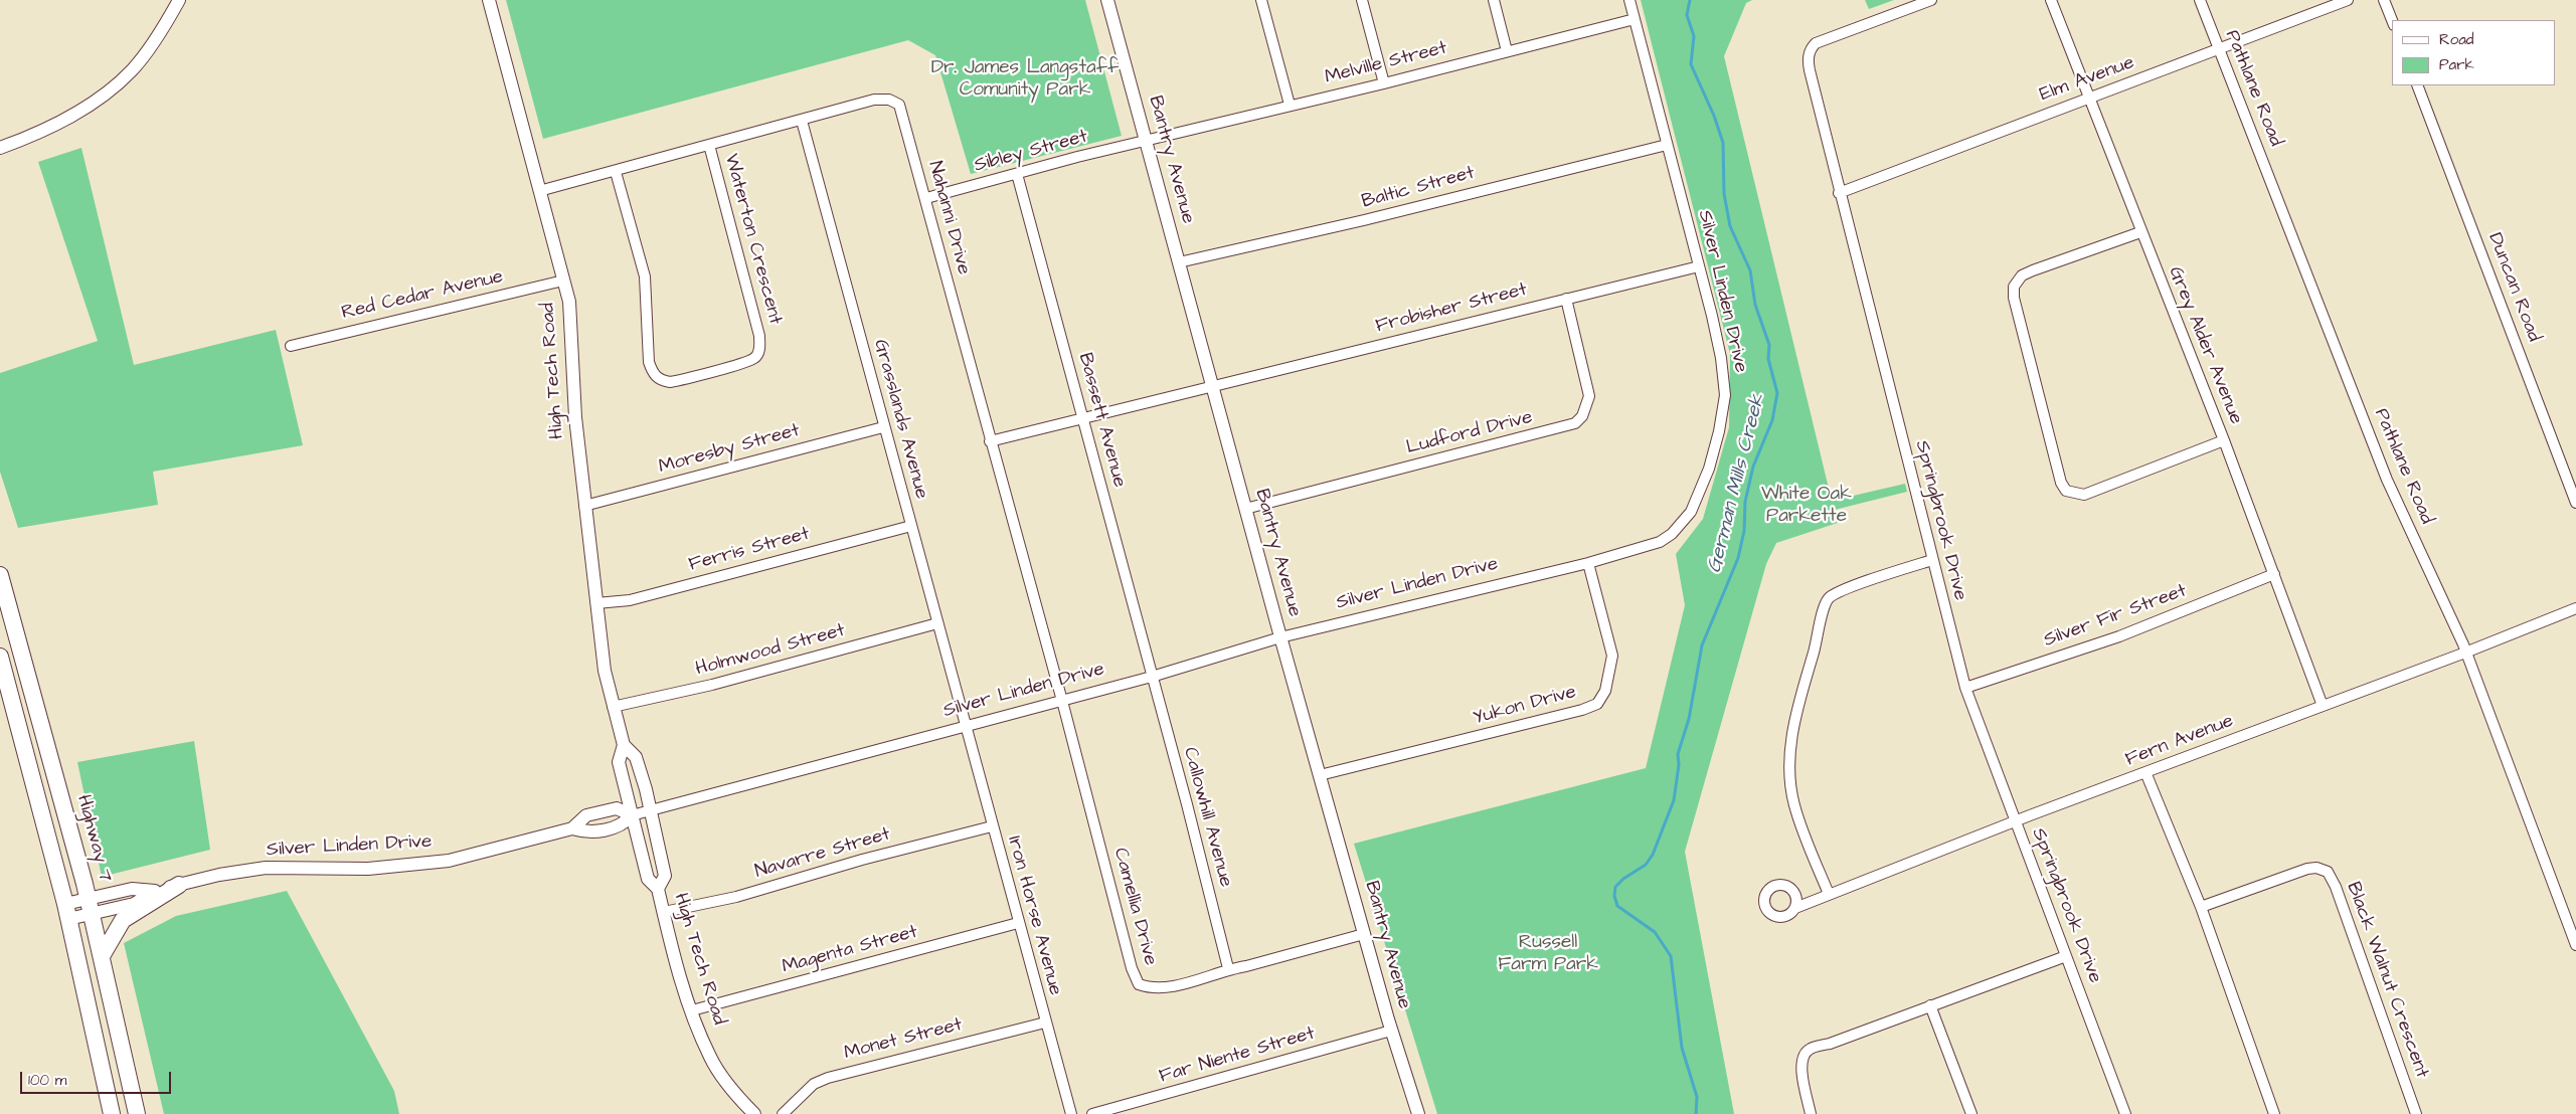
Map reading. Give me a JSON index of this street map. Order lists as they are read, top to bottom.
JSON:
{
  "streets": {
    "main road": ["Highway 7"],
    "street": [
      "Melville Street",
      "Elm Avenue",
      "Pathlane Road",
      "Sibley Street",
      "Bantry Avenue",
      "Baltic Street",
      "Nahanni Drive",
      "Waterton Crescent",
      "Duncan Road",
      "Silver Linden Drive",
      "Red Cedar Avenue",
      "Frobisher Street",
      "Grey Alder Avenue",
      "High Tech Road",
      "Grasslands Avenue",
      "Bassett Avenue",
      "Ludford Drive",
      "Moresby Street",
      "Springbrook Drive",
      "Ferris Street",
      "Silver Fir Street",
      "Holmwood Street",
      "Yukon Drive",
      "Fern Avenue",
      "Callowhill Avenue",
      "Navarre Street",
      "Camellia Drive",
      "Iron Horse Avenue",
      "Magenta Street",
      "Black Walnut Crescent",
      "Monet Street",
      "Far Niente Street"
    ]
  },
  "crossings": [
    ["Melville Street", "Sibley Street"],
    ["Melville Street", "Bantry Avenue"],
    ["Melville Street", "Silver Linden Drive"],
    ["Elm Avenue", "Pathlane Road"],
    ["Elm Avenue", "Grey Alder Avenue"],
    ["Elm Avenue", "Springbrook Drive"],
    ["Pathlane Road", "Fern Avenue"],
    ["Sibley Street", "Bantry Avenue"],
    ["Sibley Street", "Nahanni Drive"],
    ["Sibley Street", "Bassett Avenue"],
    ["Bantry Avenue", "Baltic Street"],
    ["Bantry Avenue", "Silver Linden Drive"],
    ["Bantry Avenue", "Frobisher Street"],
    ["Bantry Avenue", "Ludford Drive"],
    ["Bantry Avenue", "Yukon Drive"],
    ["Bantry Avenue", "Camellia Drive"],
    ["Bantry Avenue", "Far Niente Street"],
    ["Baltic Street", "Silver Linden Drive"],
    ["Nahanni Drive", "Waterton Crescent"],
    ["Nahanni Drive", "Silver Linden Drive"],
    ["Nahanni Drive", "Frobisher Street"],
    ["Nahanni Drive", "High Tech Road"],
    ["Nahanni Drive", "Grasslands Avenue"],
    ["Nahanni Drive", "Camellia Drive"],
    ["Silver Linden Drive", "Frobisher Street"],
    ["Silver Linden Drive", "High Tech Road"],
    ["Silver Linden Drive", "Grasslands Avenue"],
    ["Silver Linden Drive", "Bassett Avenue"],
    ["Silver Linden Drive", "Yukon Drive"],
    ["Silver Linden Drive", "Callowhill Avenue"],
    ["Silver Linden Drive", "Highway 7"],
    ["Silver Linden Drive", "Camellia Drive"],
    ["Silver Linden Drive", "Iron Horse Avenue"],
    ["Red Cedar Avenue", "High Tech Road"],
    ["Frobisher Street", "Bassett Avenue"],
    ["Frobisher Street", "Ludford Drive"],
    ["Grey Alder Avenue", "Silver Fir Street"],
    ["Grey Alder Avenue", "Fern Avenue"],
    ["High Tech Road", "Moresby Street"],
    ["High Tech Road", "Ferris Street"],
    ["High Tech Road", "Holmwood Street"],
    ["High Tech Road", "Navarre Street"],
    ["High Tech Road", "Magenta Street"],
    ["Grasslands Avenue", "Moresby Street"],
    ["Grasslands Avenue", "Ferris Street"],
    ["Grasslands Avenue", "Holmwood Street"],
    ["Grasslands Avenue", "Iron Horse Avenue"],
    ["Bassett Avenue", "Callowhill Avenue"],
    ["Springbrook Drive", "Silver Fir Street"],
    ["Springbrook Drive", "Fern Avenue"],
    ["Callowhill Avenue", "Camellia Drive"],
    ["Navarre Street", "Iron Horse Avenue"],
    ["Iron Horse Avenue", "Magenta Street"],
    ["Iron Horse Avenue", "Monet Street"]
  ],
  "water": ["German Mills Creek"],
  "parks": ["Dr. James Langstaff Comunity Park", "White Oak Parkette", "Russell Farm Park"],
  "legend": ["Road", "Park"],
  "scale_bar": "100 m"
}
